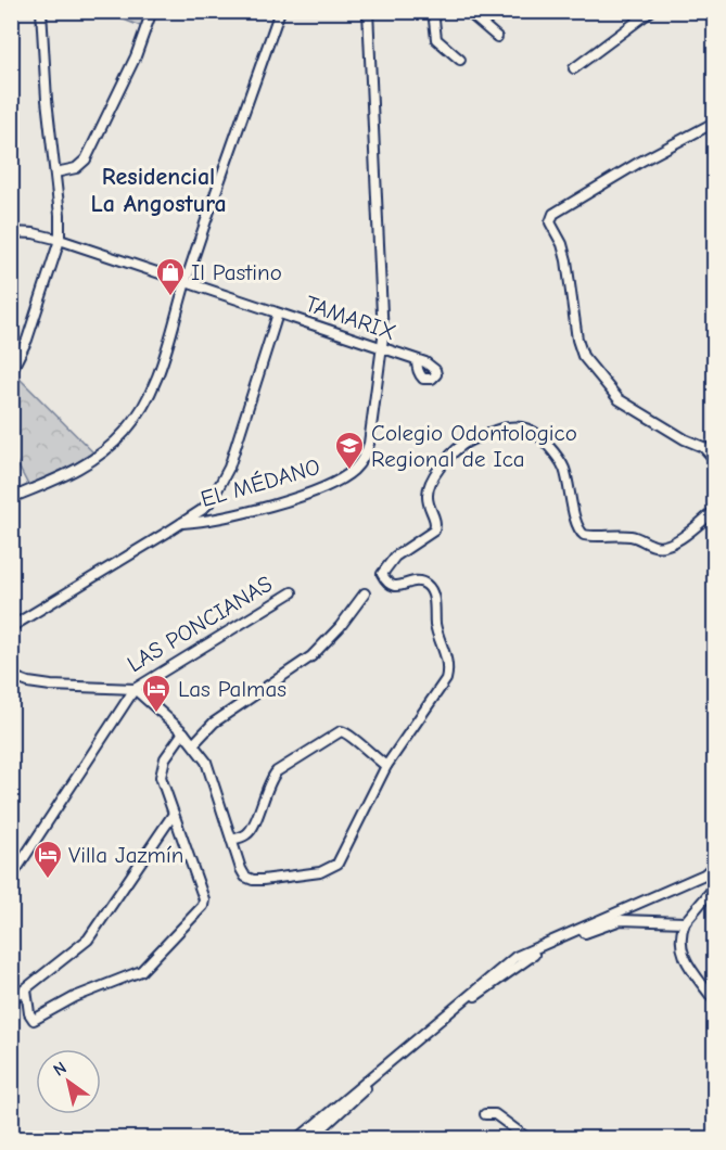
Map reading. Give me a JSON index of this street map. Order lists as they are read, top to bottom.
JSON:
{
  "streets": {
    "street": ["TAMARIX", "EL MÉDANO", "LAS PONCIANAS"]
  },
  "crossings": [
    ["TAMARIX", "EL MÉDANO"]
  ],
  "districts": ["Residencial La Angostura"],
  "places": {
    "shop": ["Il Pastino"],
    "school or university": ["Colegio Odontologico Regional de Ica"],
    "hotel": ["Las Palmas", "Villa Jazmín"]
  },
  "north": "top left"
}
